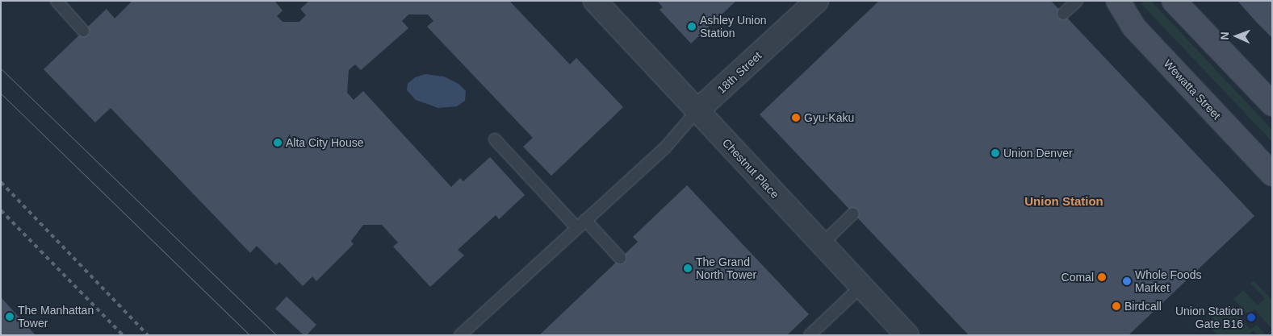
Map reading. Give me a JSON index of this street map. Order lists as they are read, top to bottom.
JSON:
{
  "streets": {
    "street": ["18th Street", "Wewatta Street", "Chestnut Place"]
  },
  "crossings": [
    ["18th Street", "Chestnut Place"]
  ],
  "districts": ["Union Station"],
  "places": [
    "Ashley Union Station",
    "Gyu-Kaku",
    "Alta City House",
    "Union Denver",
    "The Grand North Tower",
    "Comal",
    "Whole Foods Market",
    "Birdcall",
    "The Manhattan Tower",
    "Union Station Gate B16"
  ],
  "north": "left"
}
